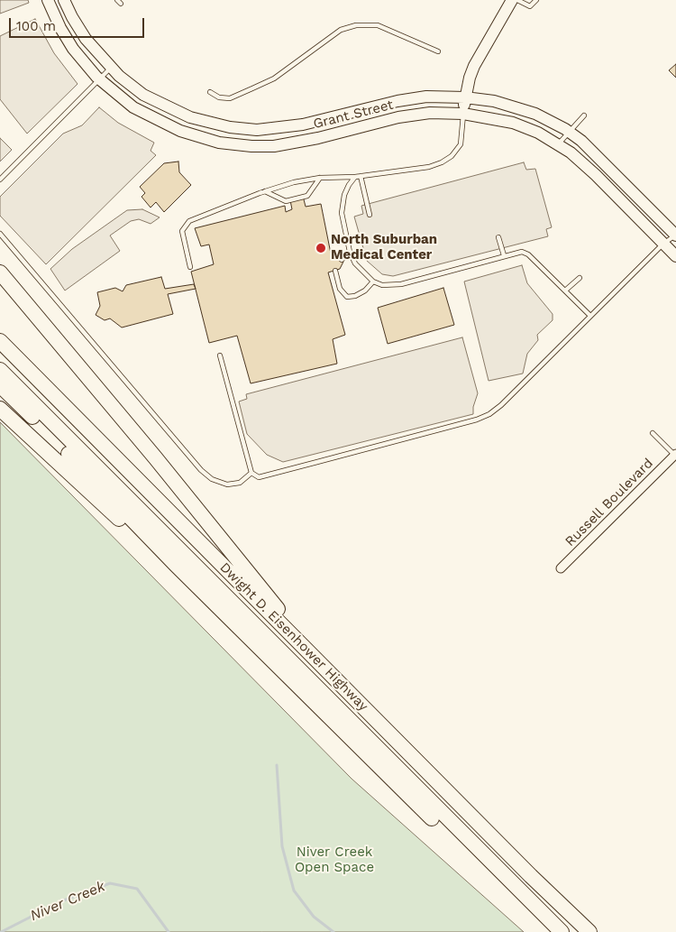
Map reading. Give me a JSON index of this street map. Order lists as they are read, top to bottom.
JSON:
{
  "streets": {
    "highway": ["Dwight D. Eisenhower Highway"],
    "street": ["Grant Street", "Russell Boulevard"]
  },
  "water": ["Niver Creek"],
  "parks": ["Niver Creek Open Space"],
  "places": ["North Suburban Medical Center"],
  "scale_bar": "100 m"
}
